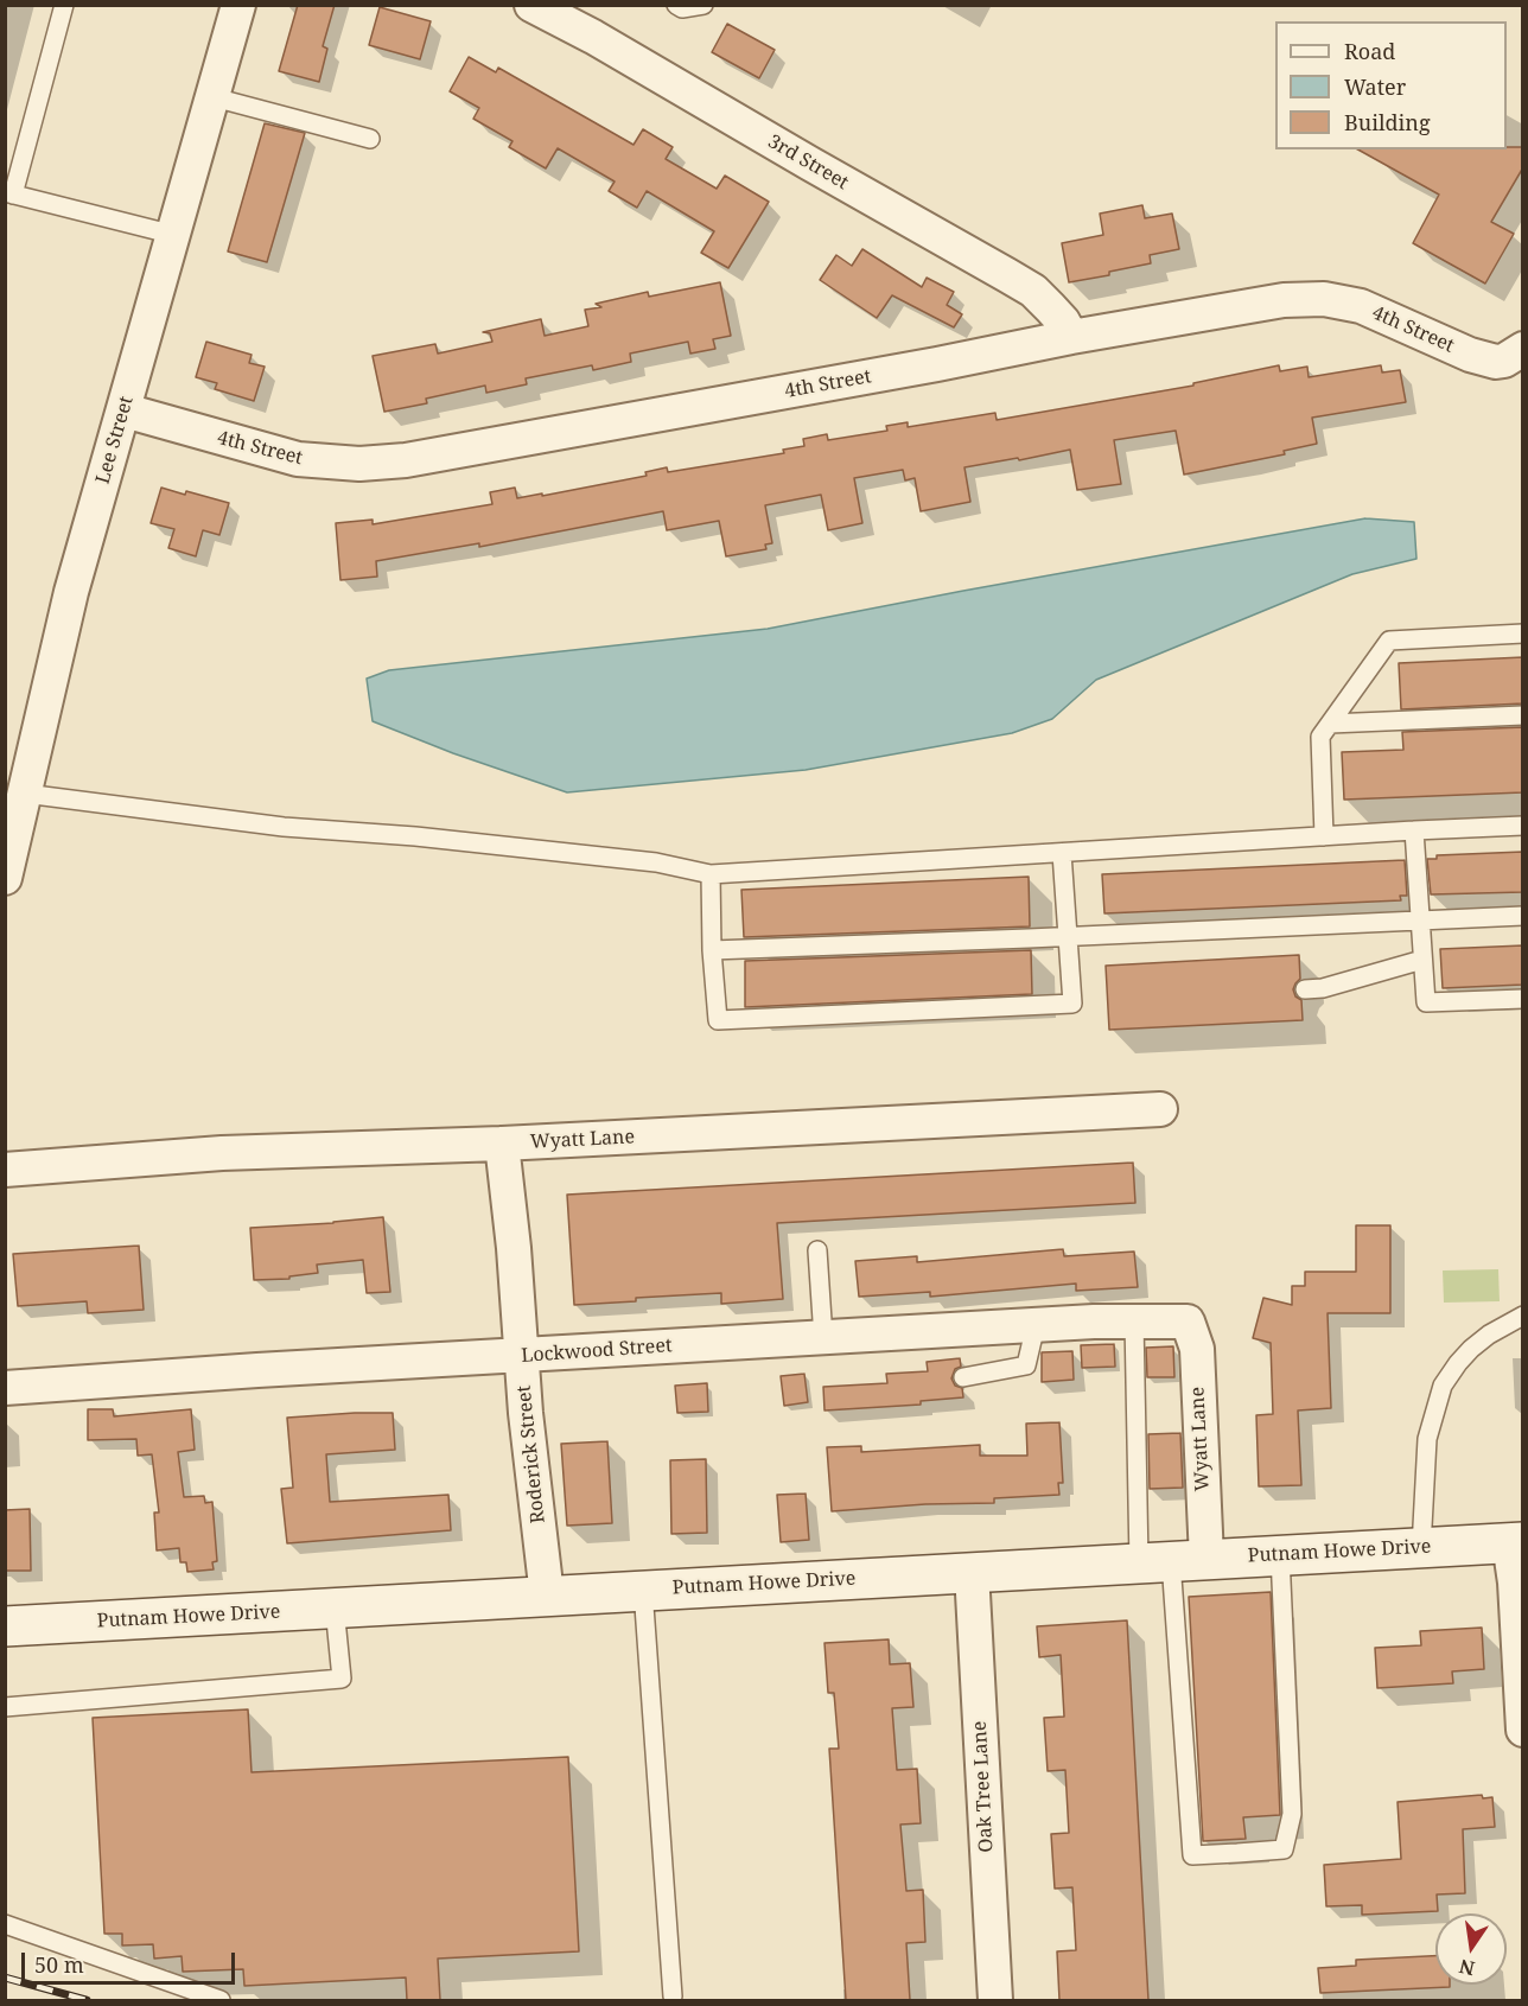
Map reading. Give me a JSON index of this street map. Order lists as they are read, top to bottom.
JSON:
{
  "streets": {
    "street": [
      "3rd Street",
      "4th Street",
      "Lee Street",
      "Wyatt Lane",
      "Lockwood Street",
      "Roderick Street",
      "Putnam Howe Drive",
      "Oak Tree Lane"
    ]
  },
  "crossings": [
    ["3rd Street", "4th Street"],
    ["4th Street", "Lee Street"],
    ["Wyatt Lane", "Lockwood Street"],
    ["Wyatt Lane", "Roderick Street"],
    ["Wyatt Lane", "Putnam Howe Drive"],
    ["Lockwood Street", "Roderick Street"],
    ["Roderick Street", "Putnam Howe Drive"],
    ["Putnam Howe Drive", "Oak Tree Lane"]
  ],
  "legend": ["Road", "Water", "Building"],
  "scale_bar": "50 m",
  "north": "bottom"
}
